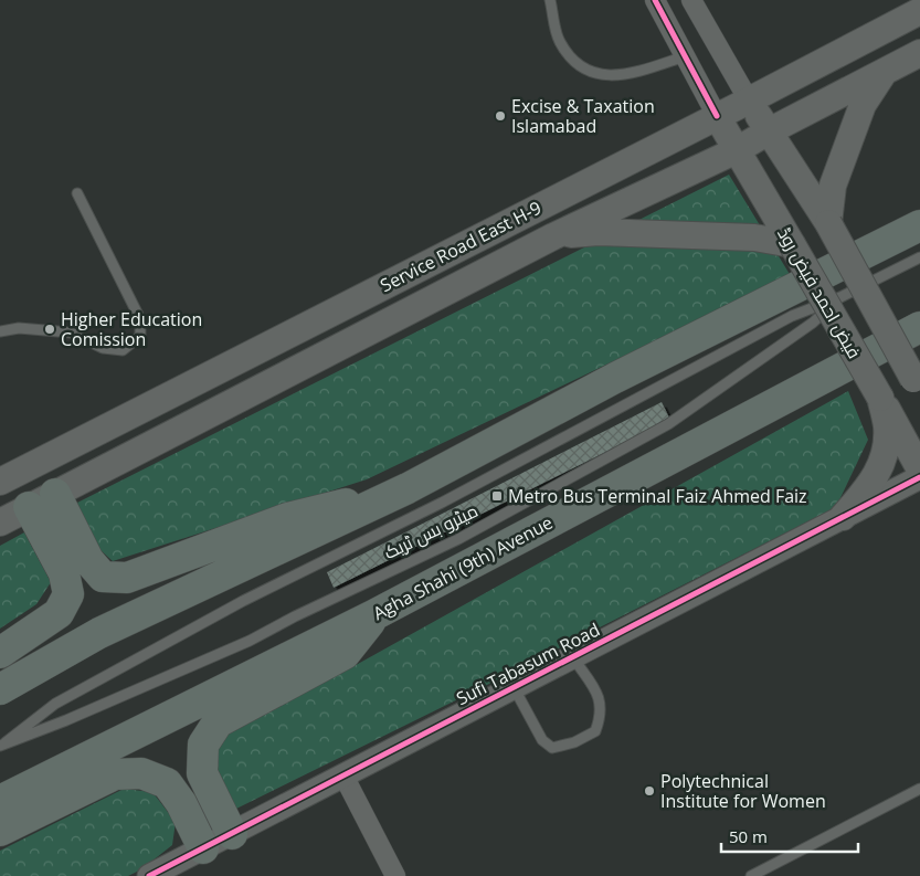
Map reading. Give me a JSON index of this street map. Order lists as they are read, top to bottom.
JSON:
{
  "streets": {
    "main road": ["Service Road East H-9", "فیض احمد فیض روڈ", "Agha Shahi (9th) Avenue"],
    "street": ["Sufi Tabasum Road"],
    "lane": ["میٹرو بس ٹریک"]
  },
  "crossings": [
    ["Service Road East H-9", "فیض احمد فیض روڈ"]
  ],
  "places": {
    "other": ["Excise & Taxation Islamabad", "Higher Education Comission", "Polytechnical Institute for Women"],
    "transit": ["Metro Bus Terminal Faiz Ahmed Faiz"]
  },
  "scale_bar": "50 m"
}
